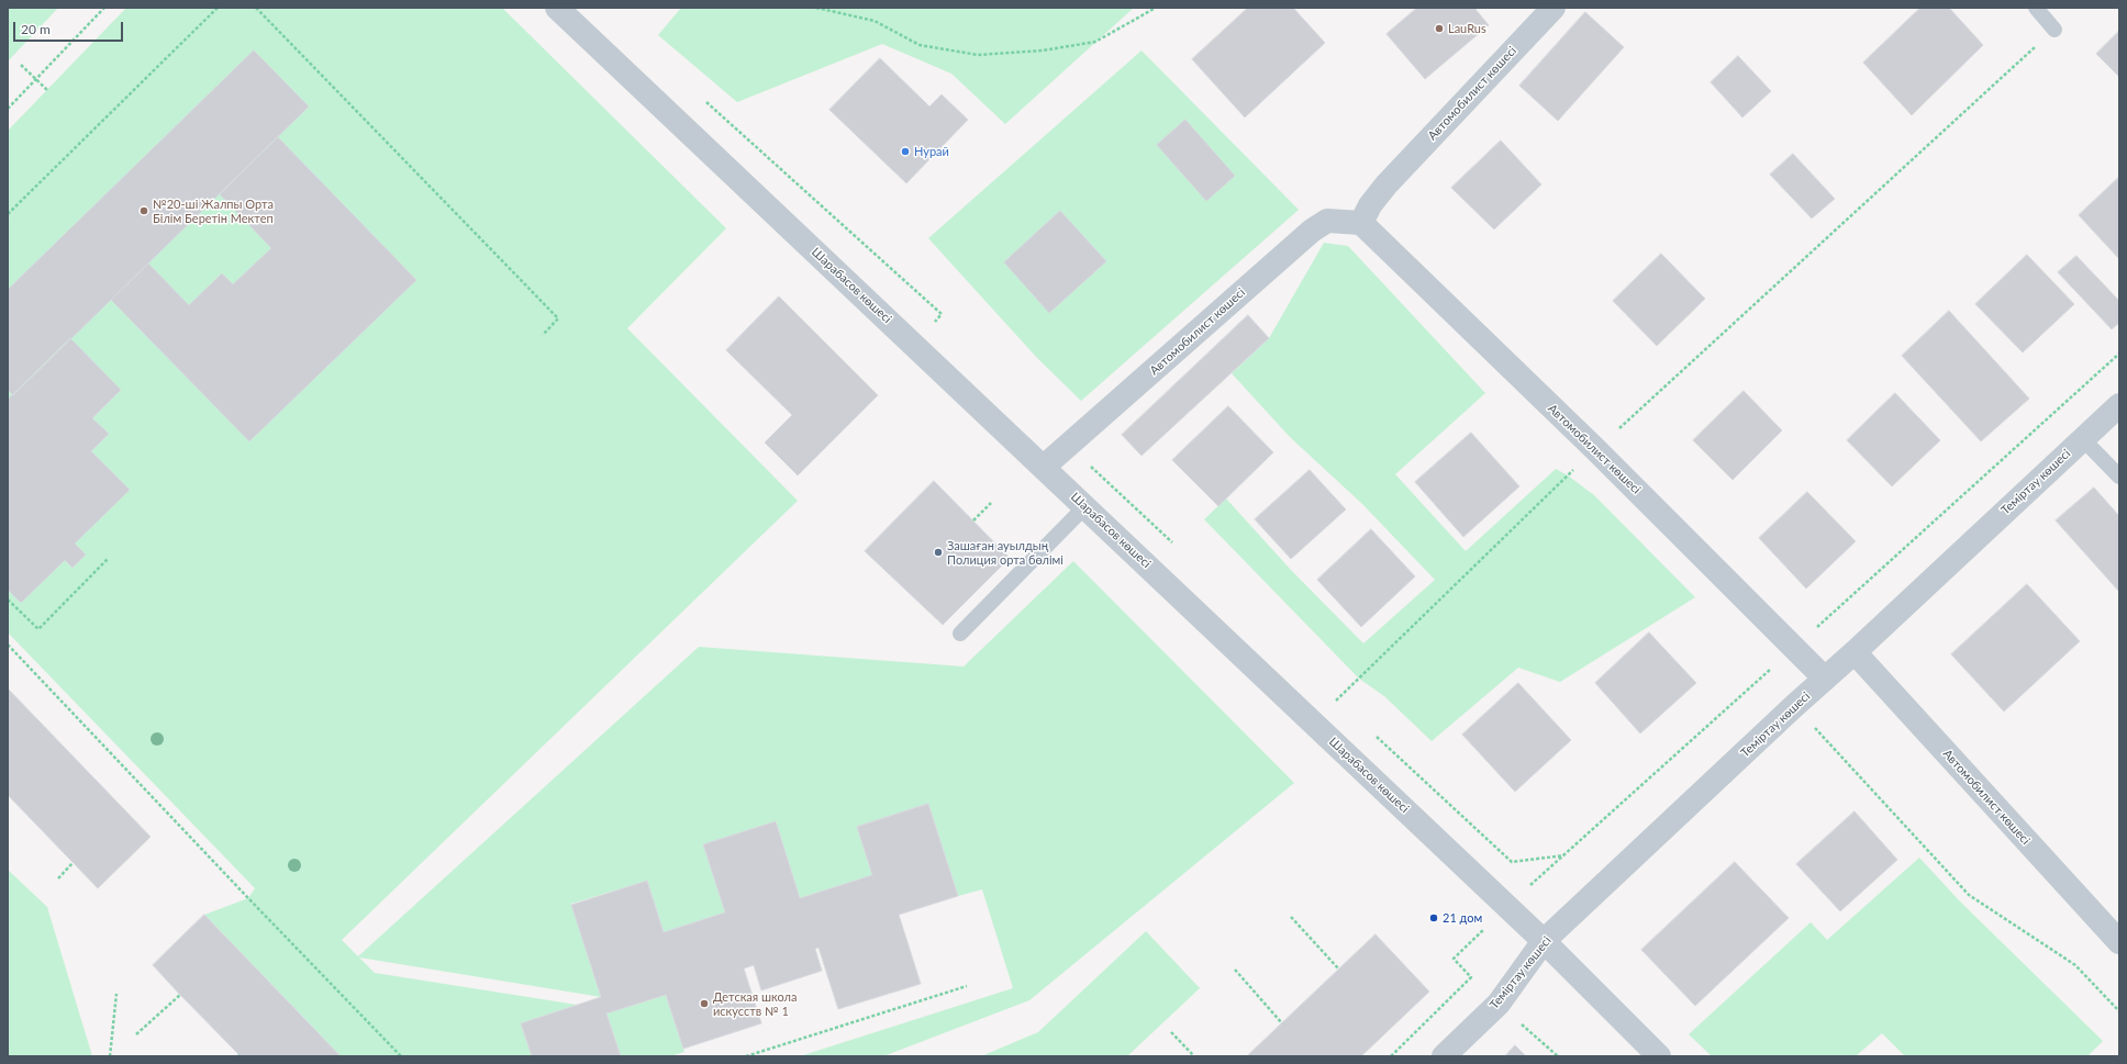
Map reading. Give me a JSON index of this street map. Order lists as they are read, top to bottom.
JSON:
{
  "streets": {
    "street": ["Автомобилист көшесі", "Шарабасов көшесі", "Теміртау көшесі"]
  },
  "crossings": [
    ["Автомобилист көшесі", "Шарабасов көшесі"],
    ["Автомобилист көшесі", "Теміртау көшесі"],
    ["Шарабасов көшесі", "Теміртау көшесі"]
  ],
  "places": [
    "LauRus",
    "Нурай",
    "№20-ші Жалпы Орта Білім Беретін Мектеп",
    "Зашаған ауылдың Полиция орта бөлімі",
    "21 дом",
    "Детская школа искусств № 1"
  ],
  "scale_bar": "20 m"
}
